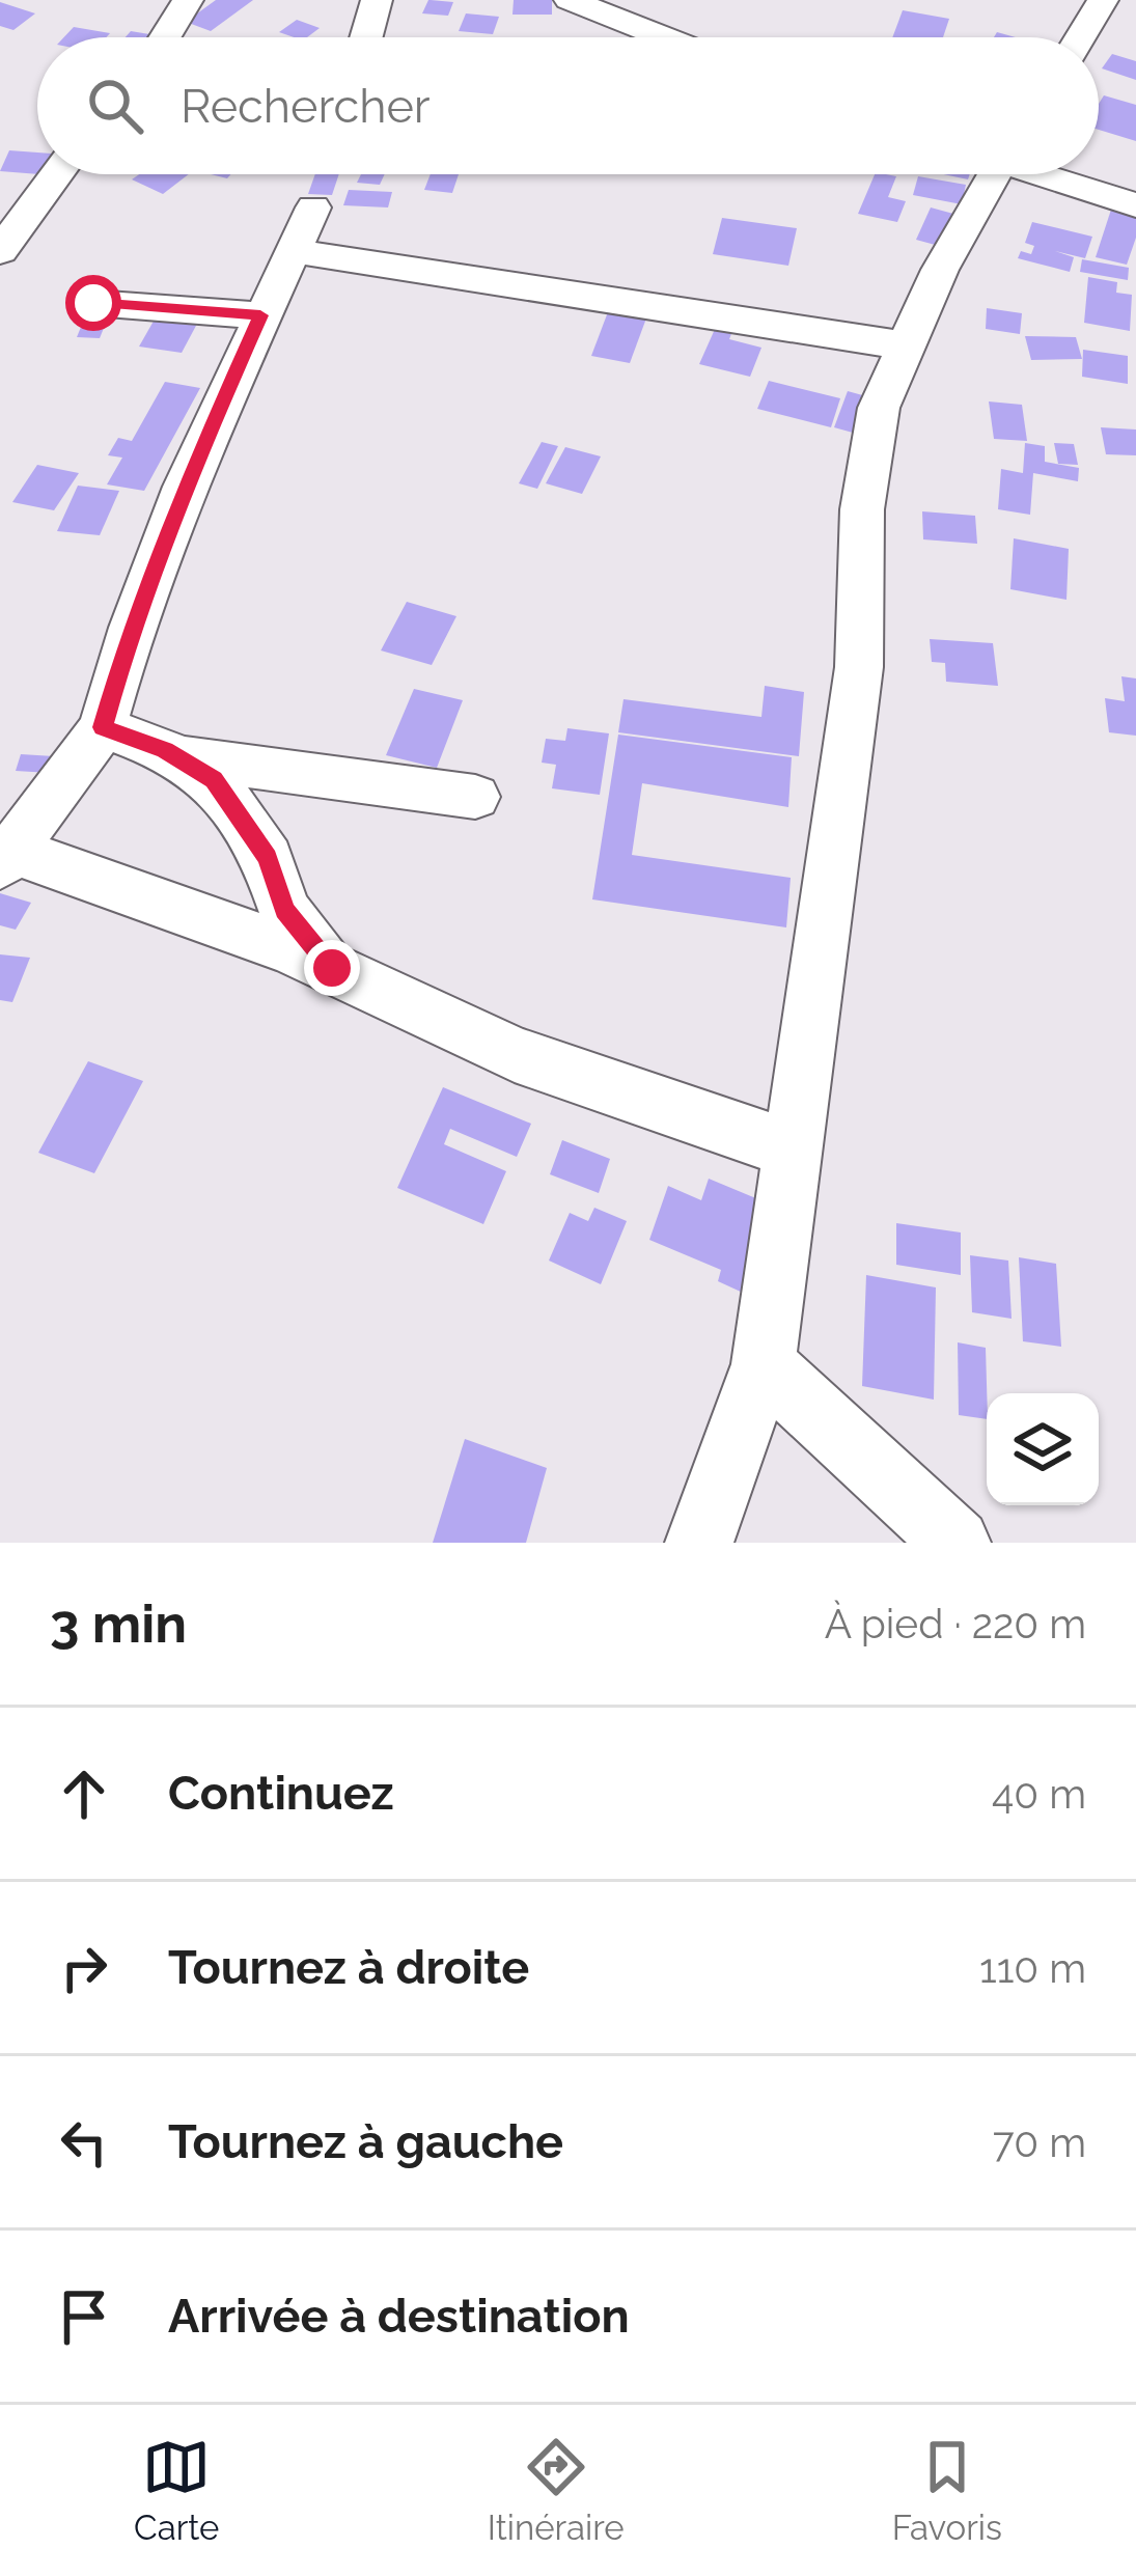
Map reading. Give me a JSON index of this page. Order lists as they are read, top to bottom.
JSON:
{
  "page": {
    "search": "Rechercher",
    "heading": ["3 min", "À pied · 220 m"],
    "list": [
      ["Continuez", "40 m"],
      ["Tournez à droite", "110 m"],
      ["Tournez à gauche", "70 m"],
      "Arrivée à destination"
    ],
    "nav": ["Carte", "Itinéraire", "Favoris"]
  }
}
